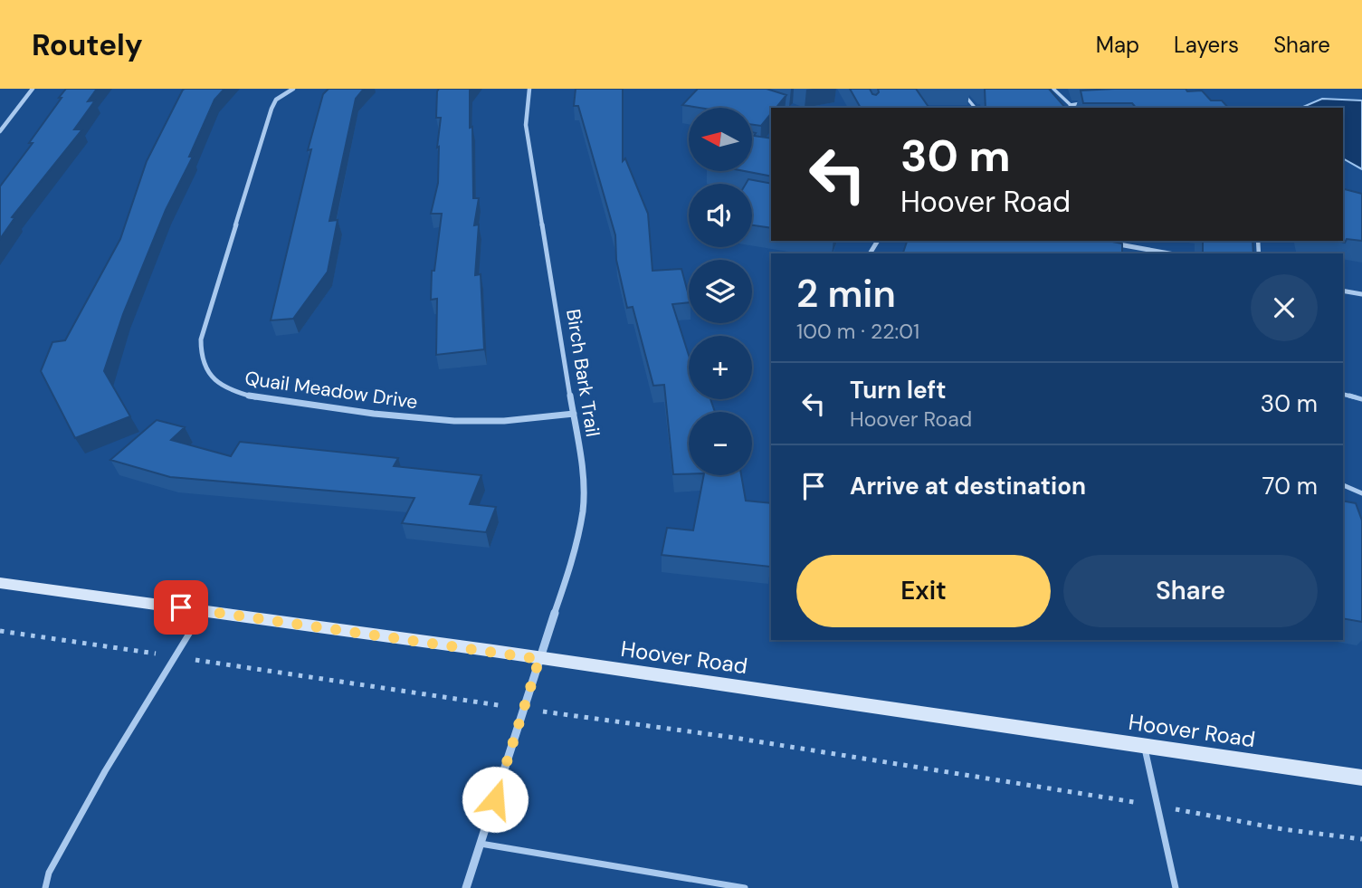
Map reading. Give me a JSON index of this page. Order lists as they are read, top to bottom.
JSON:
{
  "streets": {
    "main road": ["Hoover Road"],
    "street": ["Birch Bark Trail", "Quail Meadow Drive"]
  },
  "crossings": [
    ["Birch Bark Trail", "Quail Meadow Drive"],
    ["Birch Bark Trail", "Hoover Road"]
  ],
  "north": "left",
  "page": {
    "header": "Routely",
    "nav": ["Map", "Layers", "Share"],
    "map_buttons": ["+", "−"],
    "turn": ["30 m", "Hoover Road"],
    "heading": ["2 min", "100 m · 22:01"],
    "list": [
      {
        "name": "Turn left",
        "note": "Hoover Road",
        "value": "30 m"
      },
      {
        "name": "Arrive at destination",
        "value": "70 m"
      }
    ],
    "buttons": ["Exit", "Share"]
  }
}
